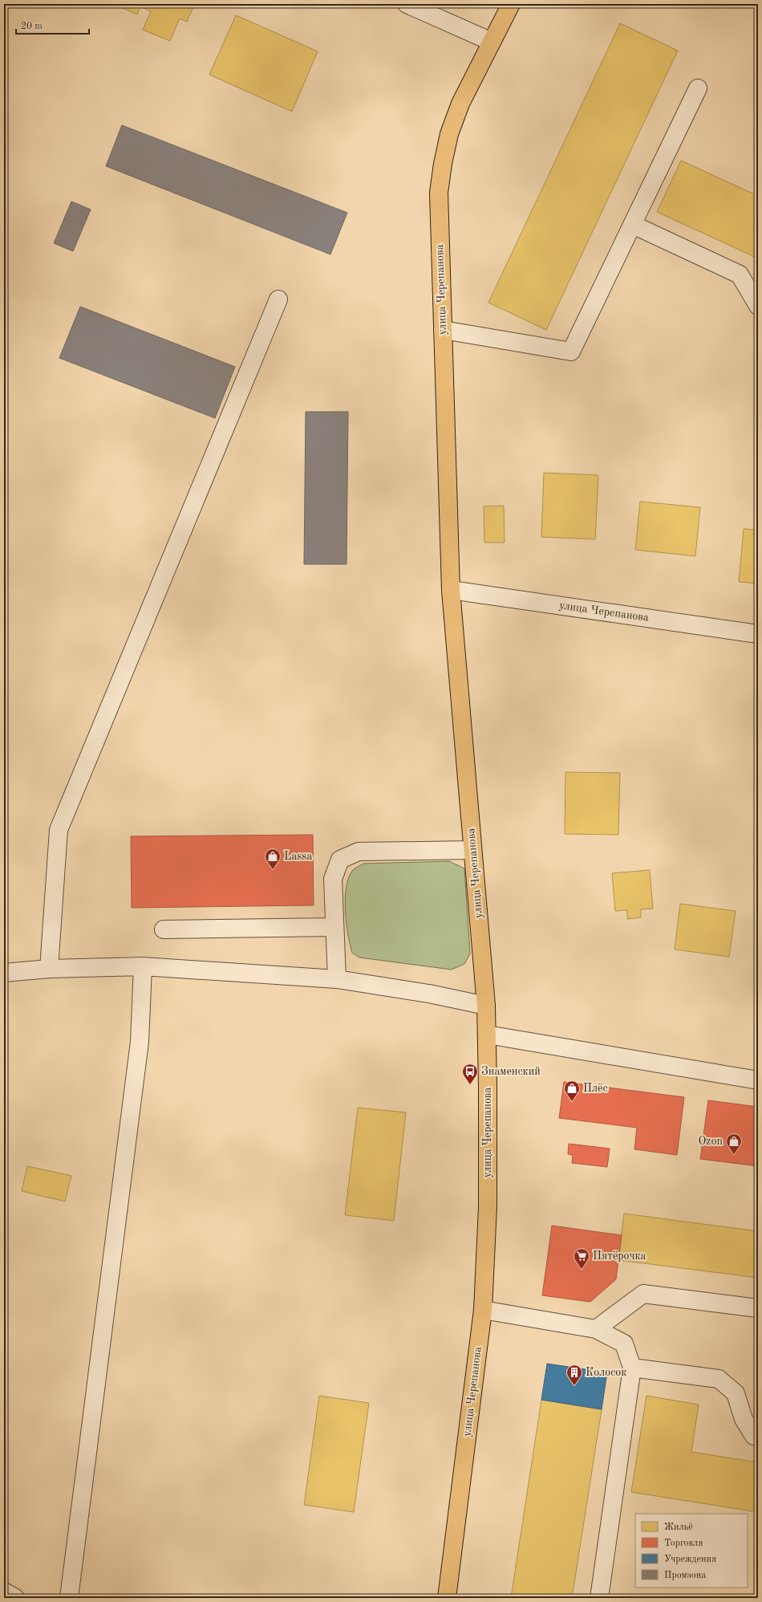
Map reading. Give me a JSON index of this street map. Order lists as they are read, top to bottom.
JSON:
{
  "streets": {
    "main road": ["улица Черепанова"]
  },
  "places": {
    "shop": ["Lassa", "Плёс", "Ozon"],
    "bus stop": ["Знаменский"],
    "supermarket": ["Пятёрочка"],
    "building": ["Колосок"]
  },
  "legend": [
    "Жильё",
    "Торговля",
    "Учреждения",
    "Промзона"
  ],
  "scale_bar": "20 m"
}
